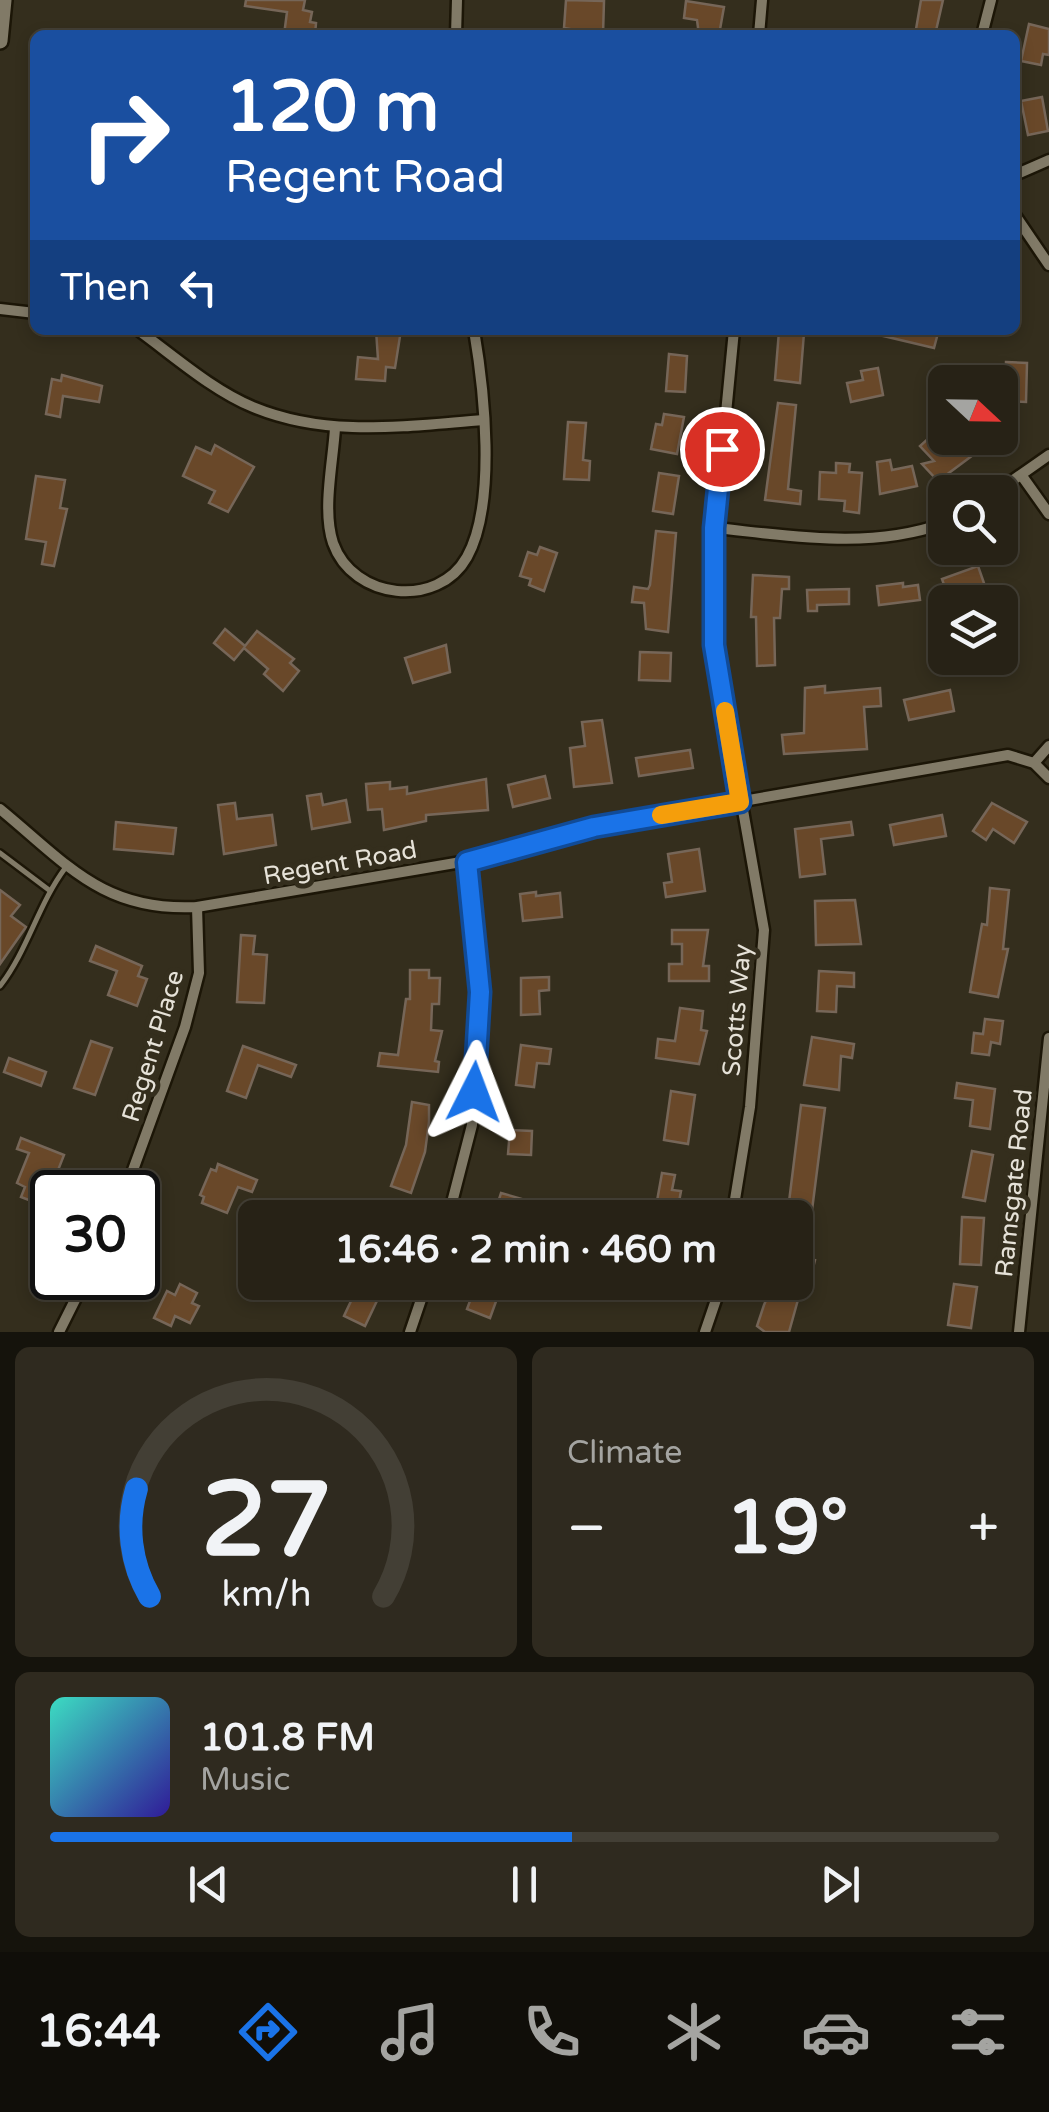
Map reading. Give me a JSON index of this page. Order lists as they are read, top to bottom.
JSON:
{
  "streets": {
    "street": [
      "Regent Road",
      "Scotts Way",
      "Regent Place",
      "Ramsgate Road"
    ]
  },
  "crossings": [
    ["Regent Road", "Scotts Way"],
    ["Regent Road", "Regent Place"]
  ],
  "north": "right",
  "page": {
    "turn": ["120 m", "Regent Road"],
    "then": "Then",
    "limit": "30",
    "trip": "16:46 · 2 min · 460 m",
    "tile": "Climate",
    "heat": ["−", "19°", "+"],
    "song": ["101.8 FM", "Music"],
    "tabs": "16:44",
    "gauge": ["27", "km/h"]
  }
}
